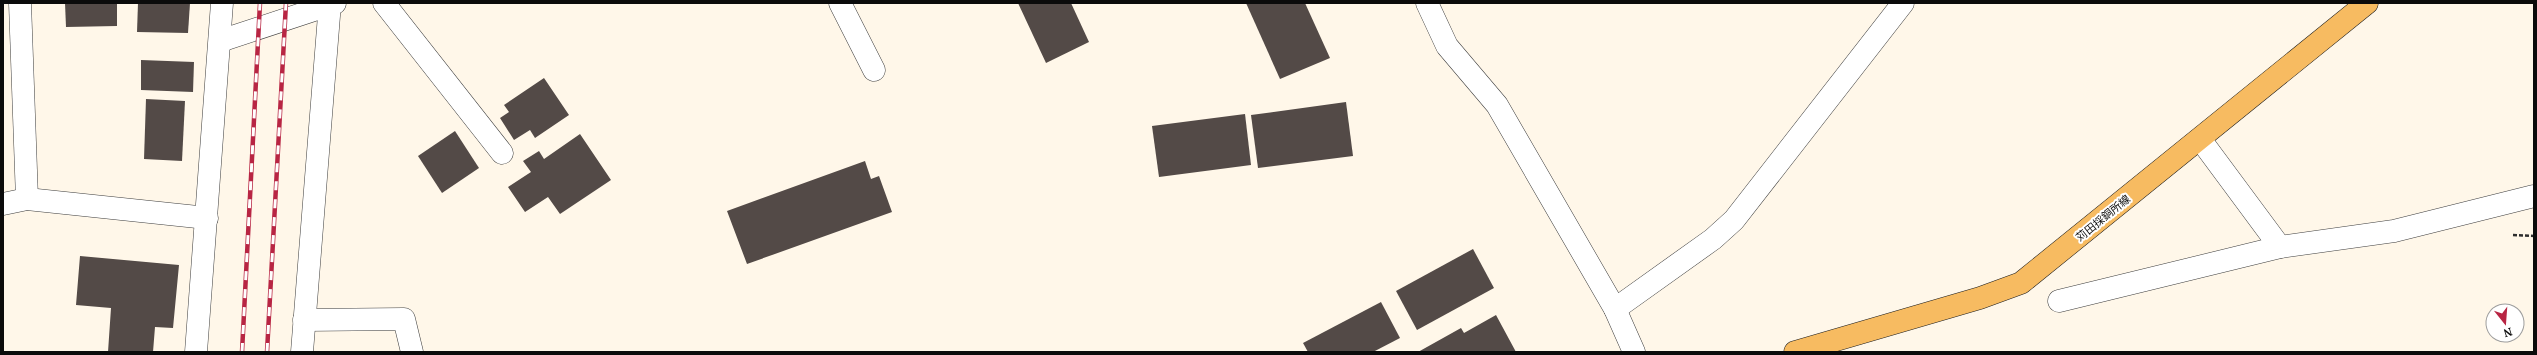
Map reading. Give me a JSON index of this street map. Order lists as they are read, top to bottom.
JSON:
{
  "streets": {
    "main road": ["苅田採銅所線"]
  },
  "north": "bottom"
}
